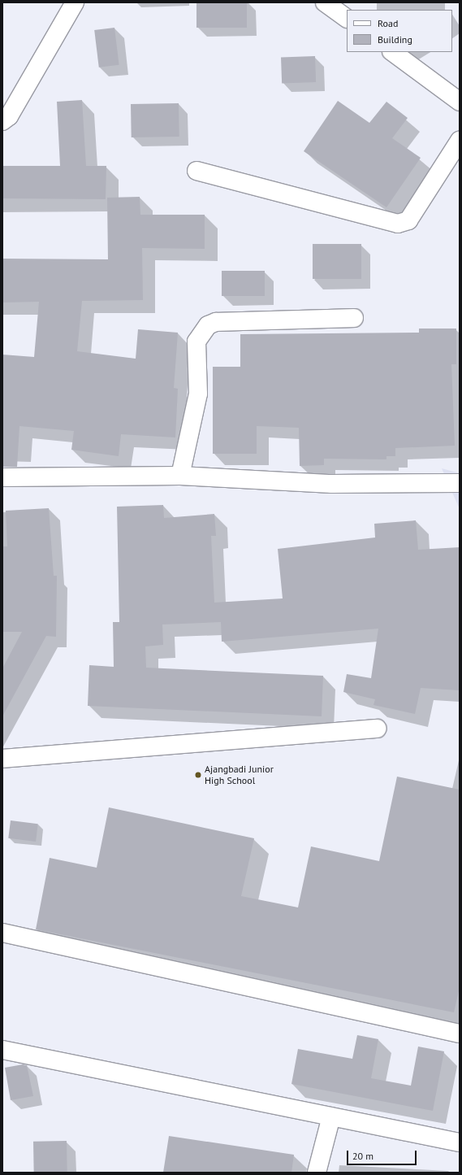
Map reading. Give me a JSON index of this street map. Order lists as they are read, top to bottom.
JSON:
{
  "places": ["Ajangbadi Junior High School"],
  "legend": ["Road", "Building"],
  "scale_bar": "20 m"
}
